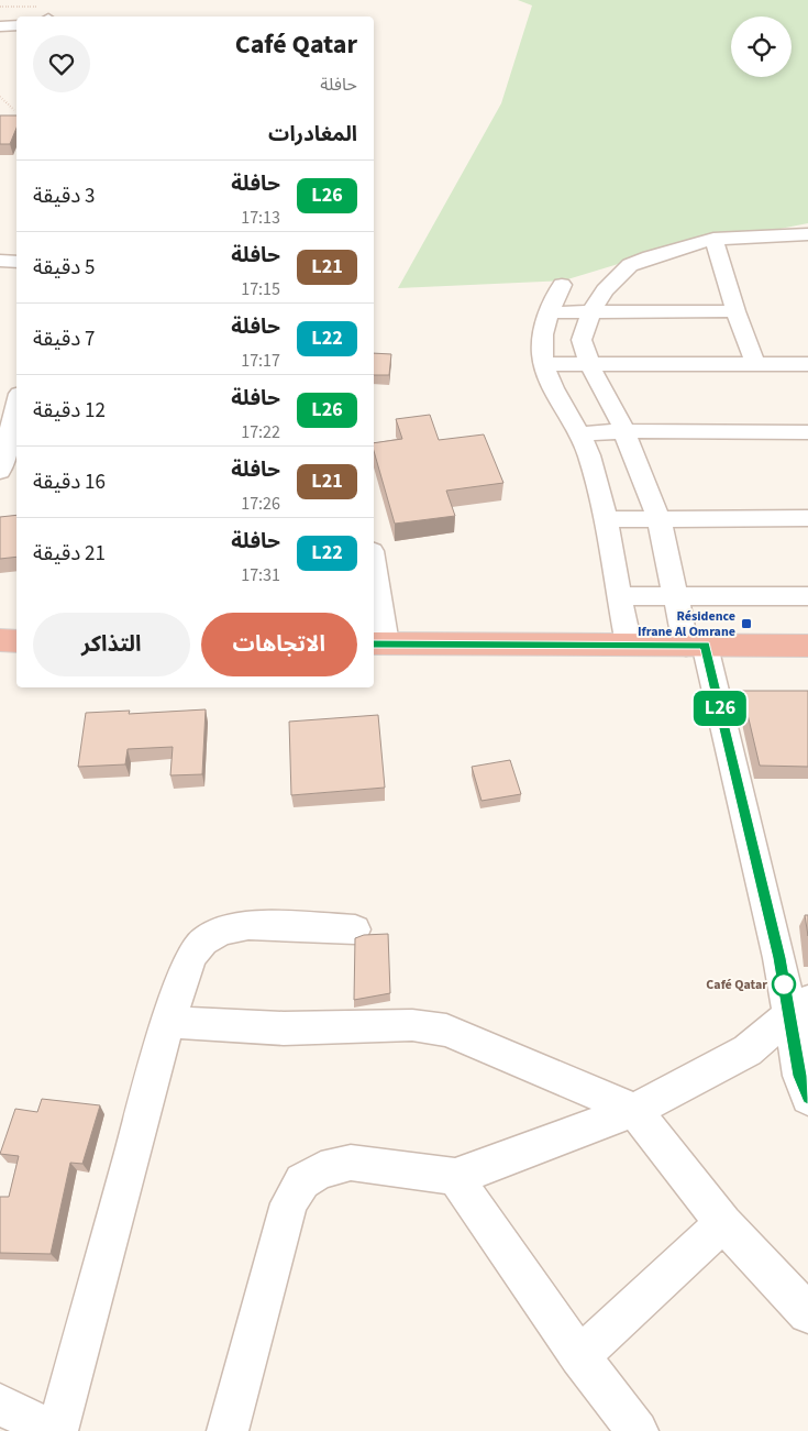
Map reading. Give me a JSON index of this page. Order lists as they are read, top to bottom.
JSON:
{
  "places": {
    "transit": ["Résidence Ifrane Al Omrane"],
    "other": ["Café Qatar"]
  },
  "lines": ["bus line L26"],
  "page": {
    "on_map": "L26",
    "heading": [
      ["Café Qatar", "حافلة"],
      "المغادرات"
    ],
    "list": [
      {
        "mark": "L26",
        "name": "حافلة",
        "note": "17:13",
        "value": "3 دقيقة"
      },
      {
        "mark": "L21",
        "name": "حافلة",
        "note": "17:15",
        "value": "5 دقيقة"
      },
      {
        "mark": "L22",
        "name": "حافلة",
        "note": "17:17",
        "value": "7 دقيقة"
      },
      {
        "mark": "L26",
        "name": "حافلة",
        "note": "17:22",
        "value": "12 دقيقة"
      },
      {
        "mark": "L21",
        "name": "حافلة",
        "note": "17:26",
        "value": "16 دقيقة"
      },
      {
        "mark": "L22",
        "name": "حافلة",
        "note": "17:31",
        "value": "21 دقيقة"
      }
    ],
    "buttons": ["الاتجاهات", "التذاكر"]
  }
}
